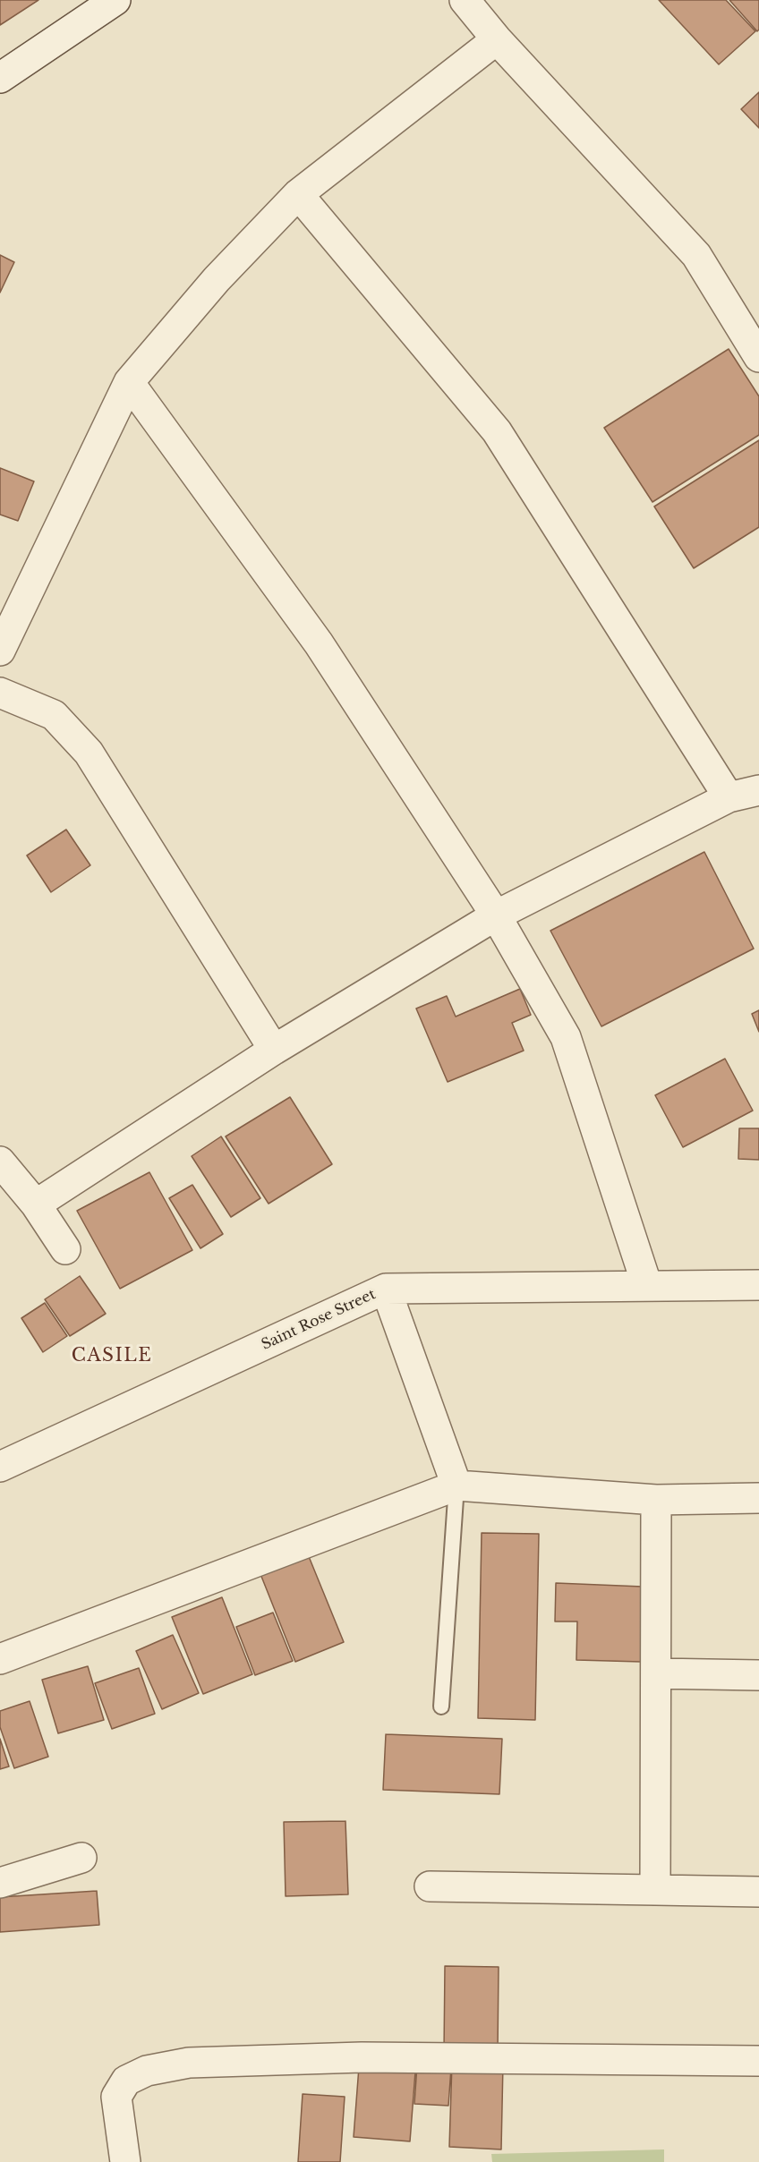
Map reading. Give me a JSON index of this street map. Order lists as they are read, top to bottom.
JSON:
{
  "streets": {
    "street": ["Saint Rose Street"]
  },
  "districts": ["CASILE"]
}
